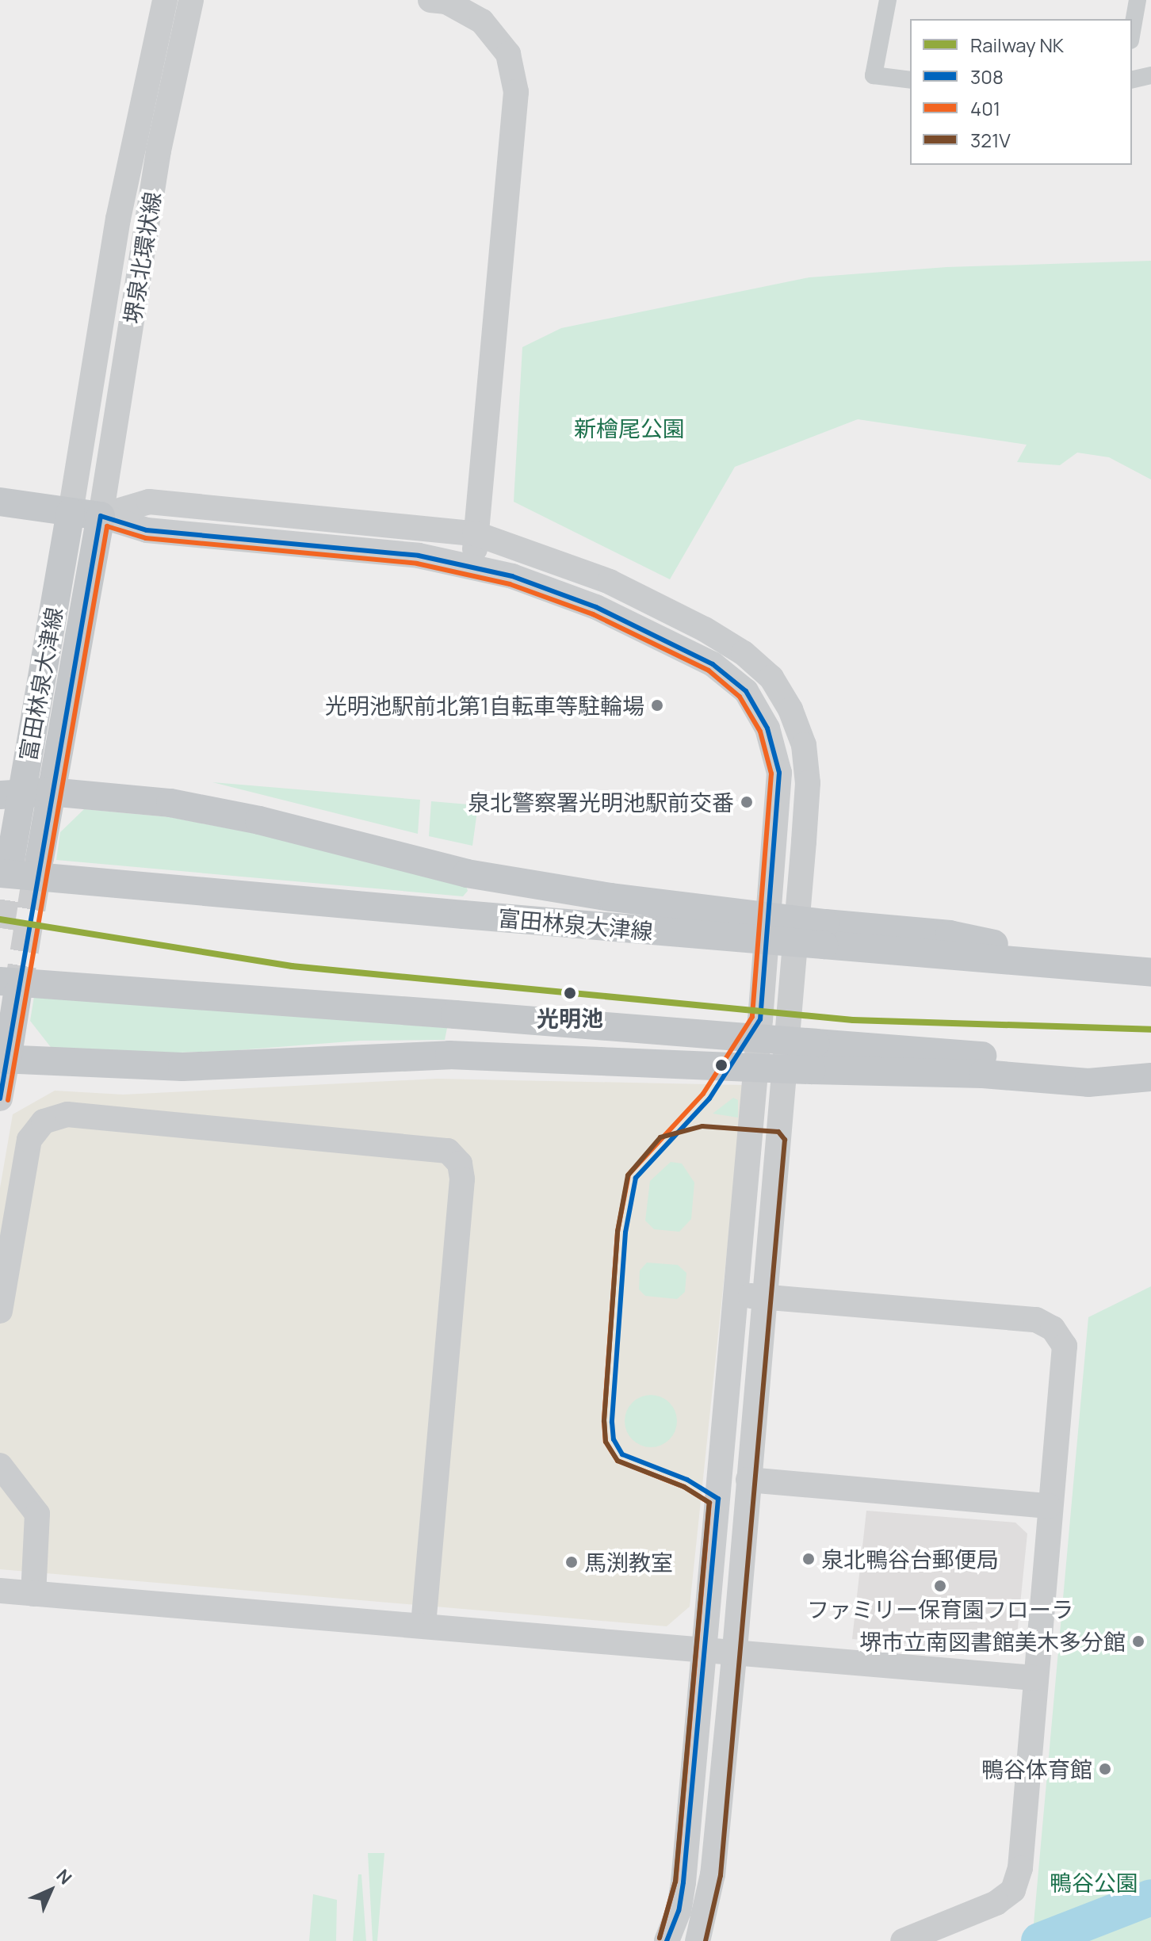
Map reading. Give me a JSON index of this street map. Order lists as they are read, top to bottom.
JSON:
{
  "streets": {
    "main road": ["富田林泉大津線"],
    "street": ["堺泉北環状線"]
  },
  "crossings": [
    ["堺泉北環状線", "富田林泉大津線"]
  ],
  "parks": ["新檜尾公園", "鴨谷公園"],
  "places": [
    "光明池駅前北第1自転車等駐輪場",
    "泉北警察署光明池駅前交番",
    "光明池",
    "泉北鴨谷台郵便局",
    "馬渕教室",
    "ファミリー保育園フローラ",
    "堺市立南図書館美木多分館",
    "鴨谷体育館"
  ],
  "lines": [
    "transit line 308",
    "transit line 401",
    "rail line NK",
    "transit line 321V"
  ],
  "legend": [
    "Railway NK",
    "308",
    "401",
    "321V"
  ],
  "north": "top right"
}
